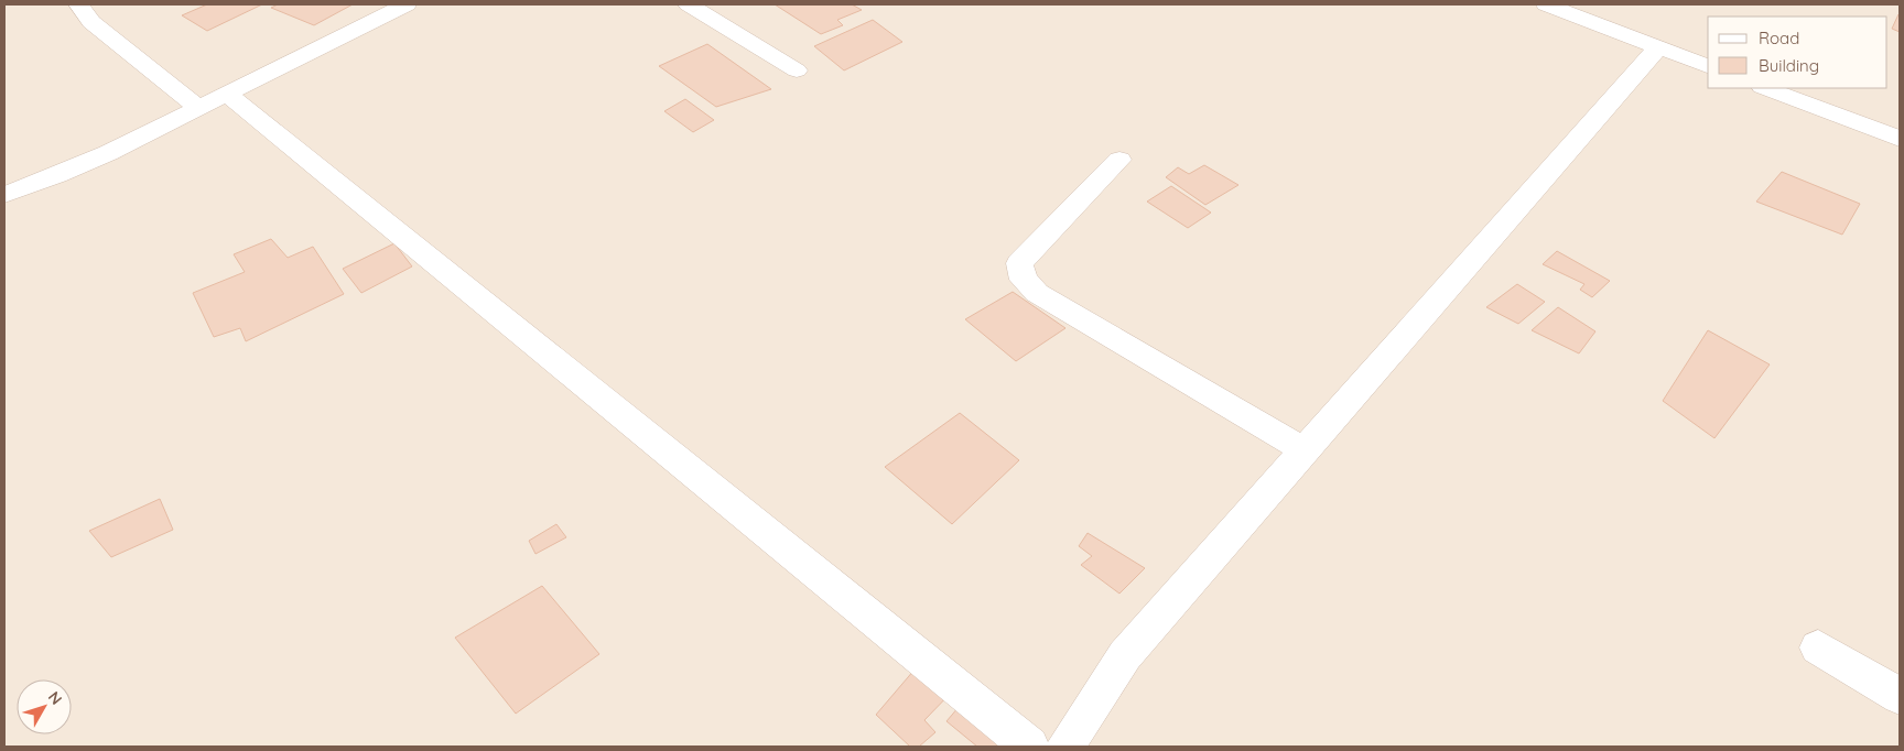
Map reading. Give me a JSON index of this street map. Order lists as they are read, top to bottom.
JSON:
{
  "legend": ["Road", "Building"],
  "north": "top right"
}
